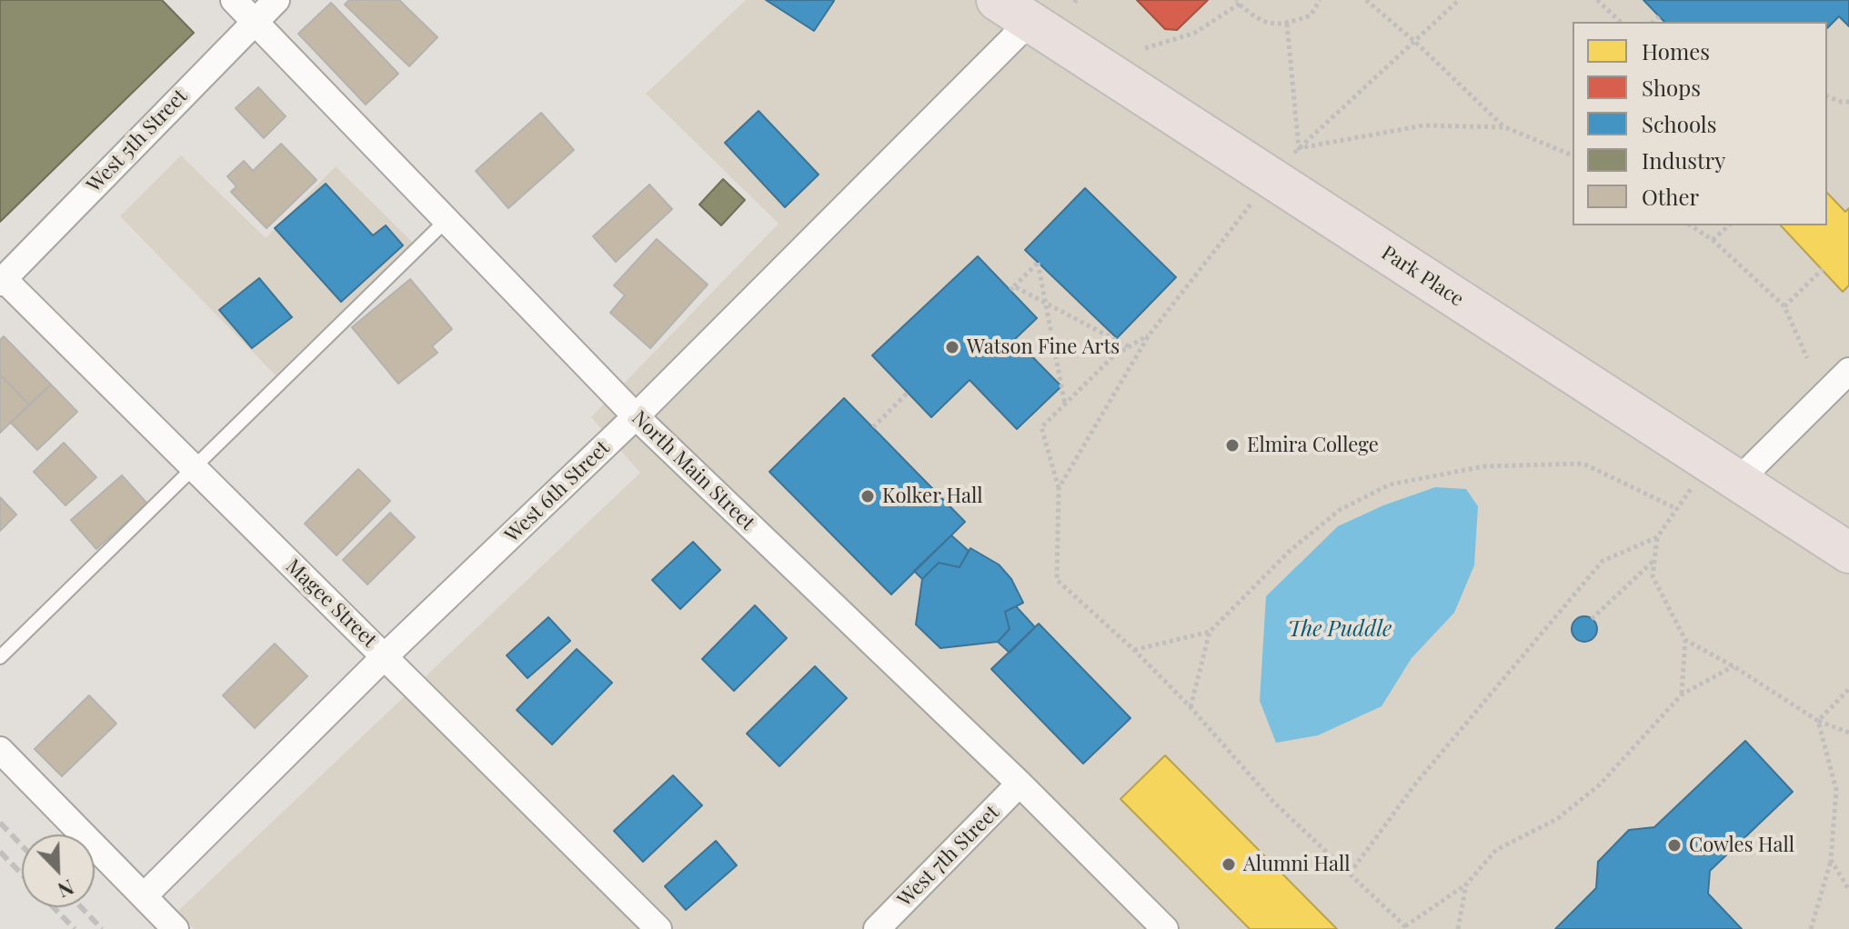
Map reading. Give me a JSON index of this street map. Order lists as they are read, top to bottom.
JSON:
{
  "streets": {
    "main road": ["Park Place"],
    "street": [
      "West 5th Street",
      "North Main Street",
      "West 6th Street",
      "Magee Street",
      "West 7th Street"
    ]
  },
  "crossings": [
    ["West 5th Street", "North Main Street"],
    ["West 5th Street", "Magee Street"],
    ["Park Place", "West 6th Street"],
    ["North Main Street", "West 6th Street"],
    ["North Main Street", "West 7th Street"],
    ["West 6th Street", "Magee Street"]
  ],
  "water": ["The Puddle"],
  "places": [
    "Watson Fine Arts",
    "Elmira College",
    "Kolker Hall",
    "Cowles Hall",
    "Alumni Hall"
  ],
  "legend": [
    "Homes",
    "Shops",
    "Schools",
    "Industry",
    "Other"
  ],
  "north": "bottom right"
}
